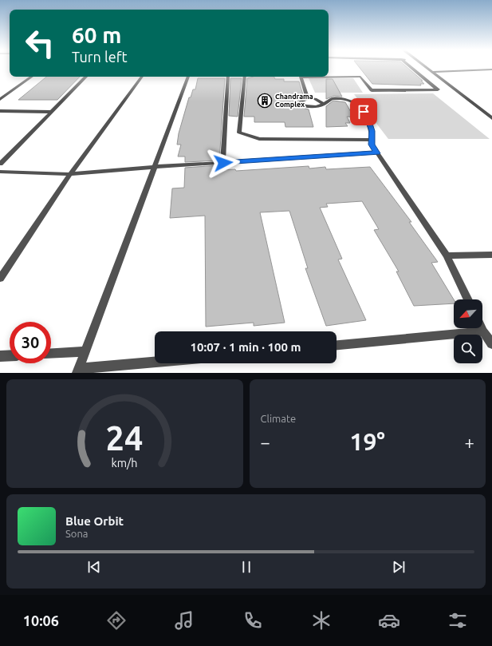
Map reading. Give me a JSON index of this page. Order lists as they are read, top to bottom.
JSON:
{
  "places": {
    "building": ["Chandrama Complex"]
  },
  "north": "bottom left",
  "page": {
    "turn": ["60 m", "Turn left"],
    "limit": "30",
    "trip": "10:07 · 1 min · 100 m",
    "tile": "Climate",
    "heat": ["−", "19°", "+"],
    "song": ["Blue Orbit", "Sona"],
    "tabs": "10:06",
    "gauge": ["24", "km/h"]
  }
}
